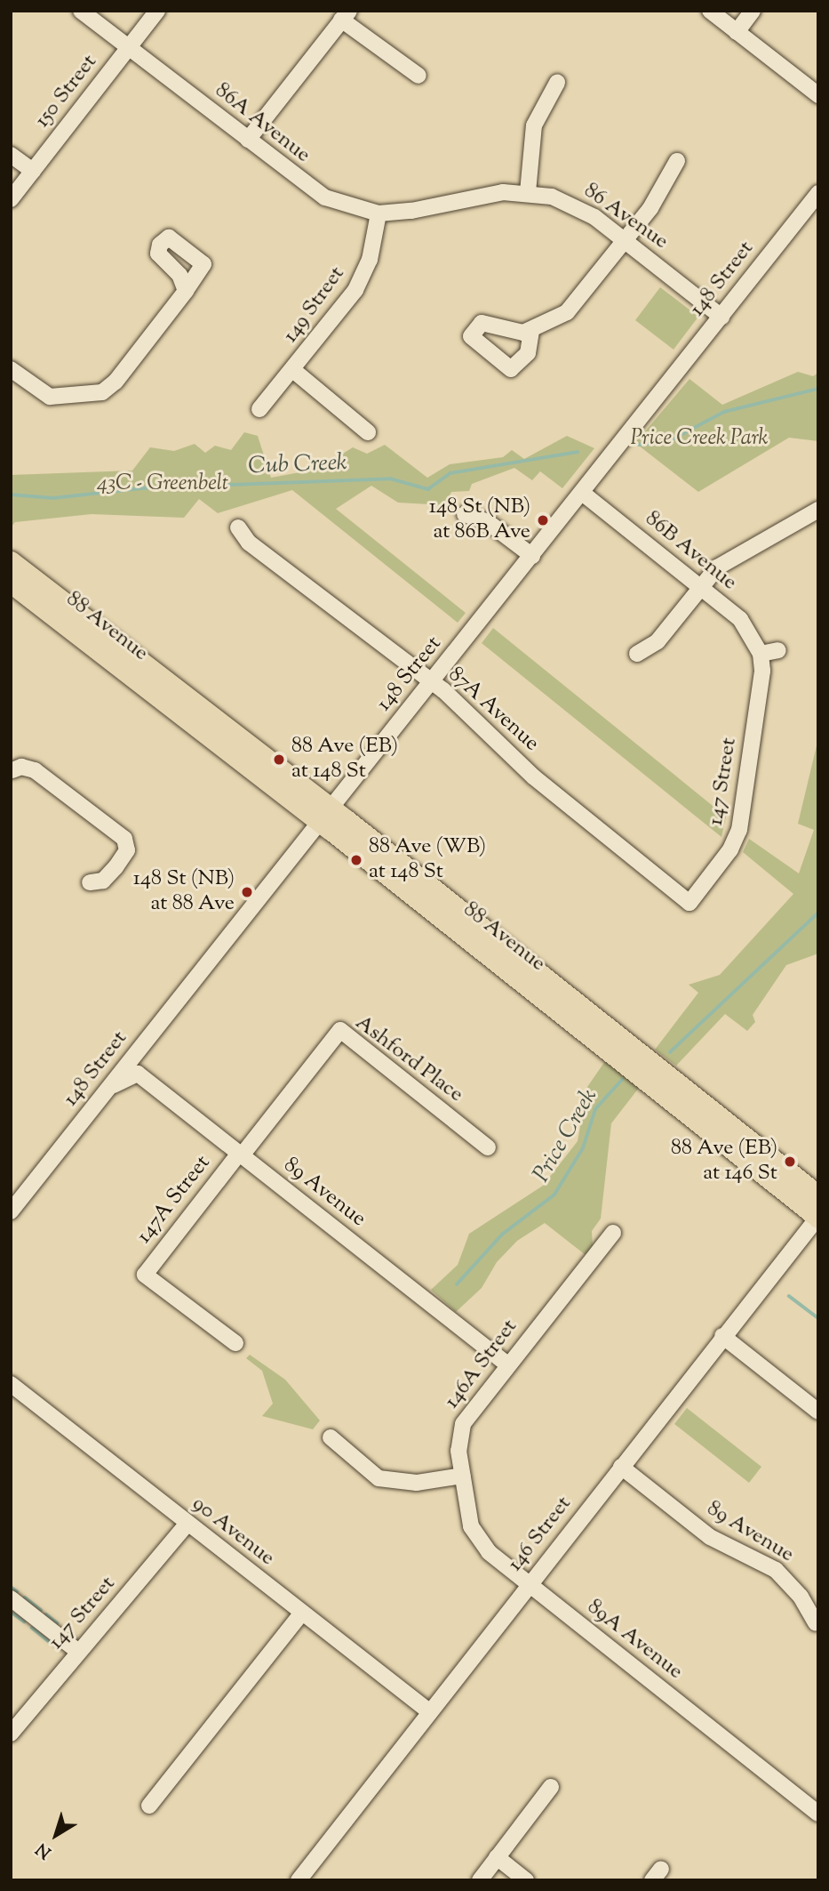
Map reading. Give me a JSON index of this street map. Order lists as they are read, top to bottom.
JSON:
{
  "streets": {
    "main road": ["88 Avenue"],
    "street": [
      "150 Street",
      "86A Avenue",
      "86 Avenue",
      "148 Street",
      "149 Street",
      "86B Avenue",
      "87A Avenue",
      "147 Street",
      "Ashford Place",
      "89 Avenue",
      "147A Street",
      "146A Street",
      "90 Avenue",
      "146 Street",
      "89A Avenue"
    ]
  },
  "crossings": [
    ["150 Street", "86A Avenue"],
    ["86A Avenue", "86 Avenue"],
    ["86A Avenue", "149 Street"],
    ["86 Avenue", "148 Street"],
    ["86 Avenue", "149 Street"],
    ["148 Street", "86B Avenue"],
    ["148 Street", "88 Avenue"],
    ["148 Street", "87A Avenue"],
    ["148 Street", "89 Avenue"],
    ["86B Avenue", "147 Street"],
    ["88 Avenue", "146 Street"],
    ["87A Avenue", "147 Street"],
    ["147 Street", "90 Avenue"],
    ["Ashford Place", "89 Avenue"],
    ["Ashford Place", "147A Street"],
    ["89 Avenue", "147A Street"],
    ["89 Avenue", "146A Street"],
    ["89 Avenue", "146 Street"],
    ["146A Street", "89A Avenue"],
    ["90 Avenue", "146 Street"],
    ["146 Street", "89A Avenue"]
  ],
  "water": ["Cub Creek", "Price Creek"],
  "parks": ["Price Creek Park", "43C - Greenbelt"],
  "places": [
    "148 St (NB) at 86B Ave",
    "88 Ave (EB) at 148 St",
    "88 Ave (WB) at 148 St",
    "148 St (NB) at 88 Ave",
    "88 Ave (EB) at 146 St"
  ],
  "north": "bottom left"
}
